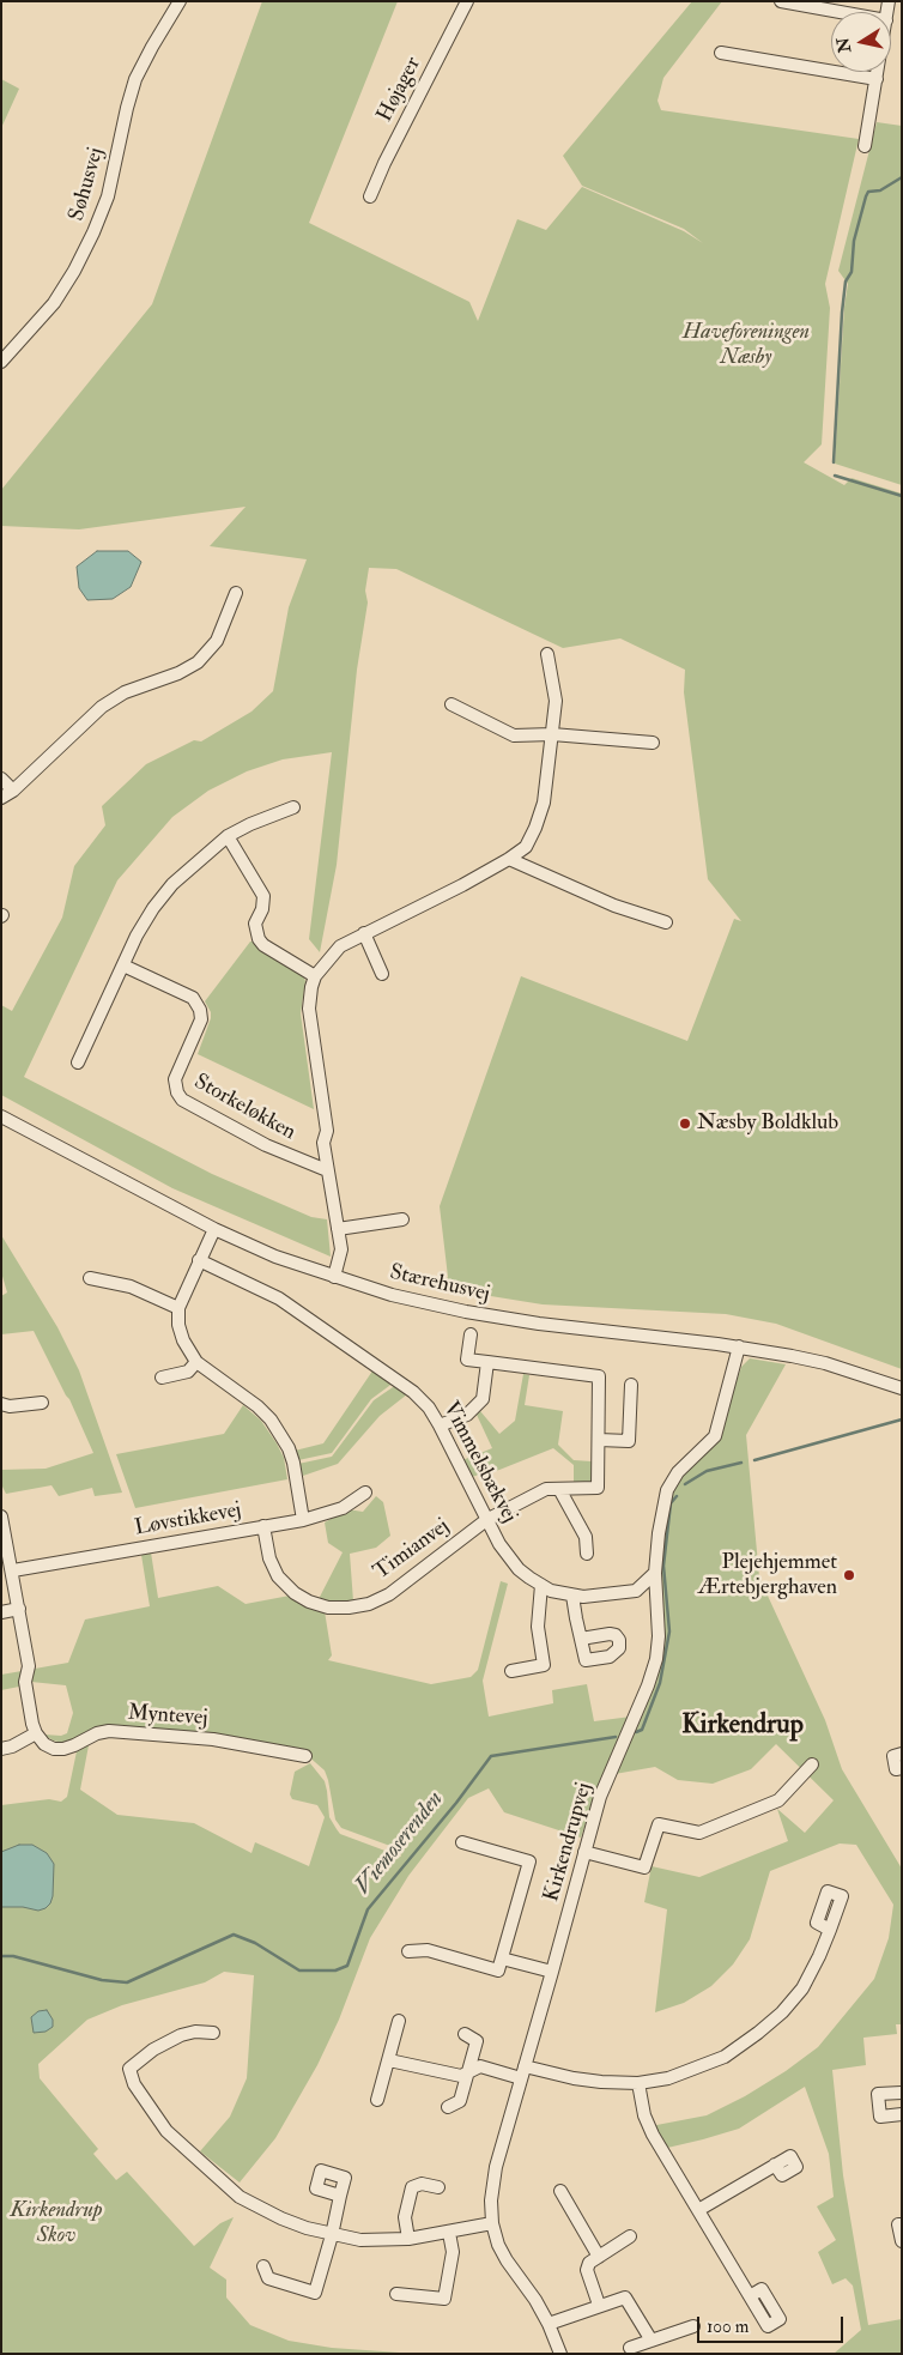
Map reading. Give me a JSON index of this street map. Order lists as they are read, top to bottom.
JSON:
{
  "streets": {
    "street": [
      "Højager",
      "Søhusvej",
      "Storkeløkken",
      "Stærehusvej",
      "Vimmelsbækvej",
      "Løvstikkevej",
      "Timianvej",
      "Myntevej",
      "Kirkendrupvej"
    ]
  },
  "crossings": [
    ["Storkeløkken", "Stærehusvej"],
    ["Stærehusvej", "Kirkendrupvej"],
    ["Vimmelsbækvej", "Timianvej"],
    ["Løvstikkevej", "Timianvej"]
  ],
  "districts": ["Kirkendrup"],
  "water": ["Viemoserenden"],
  "parks": ["Haveforeningen Næsby", "Kirkendrup Skov"],
  "places": ["Næsby Boldklub", "Plejehjemmet Ærtebjerghaven"],
  "scale_bar": "100 m",
  "north": "left"
}
